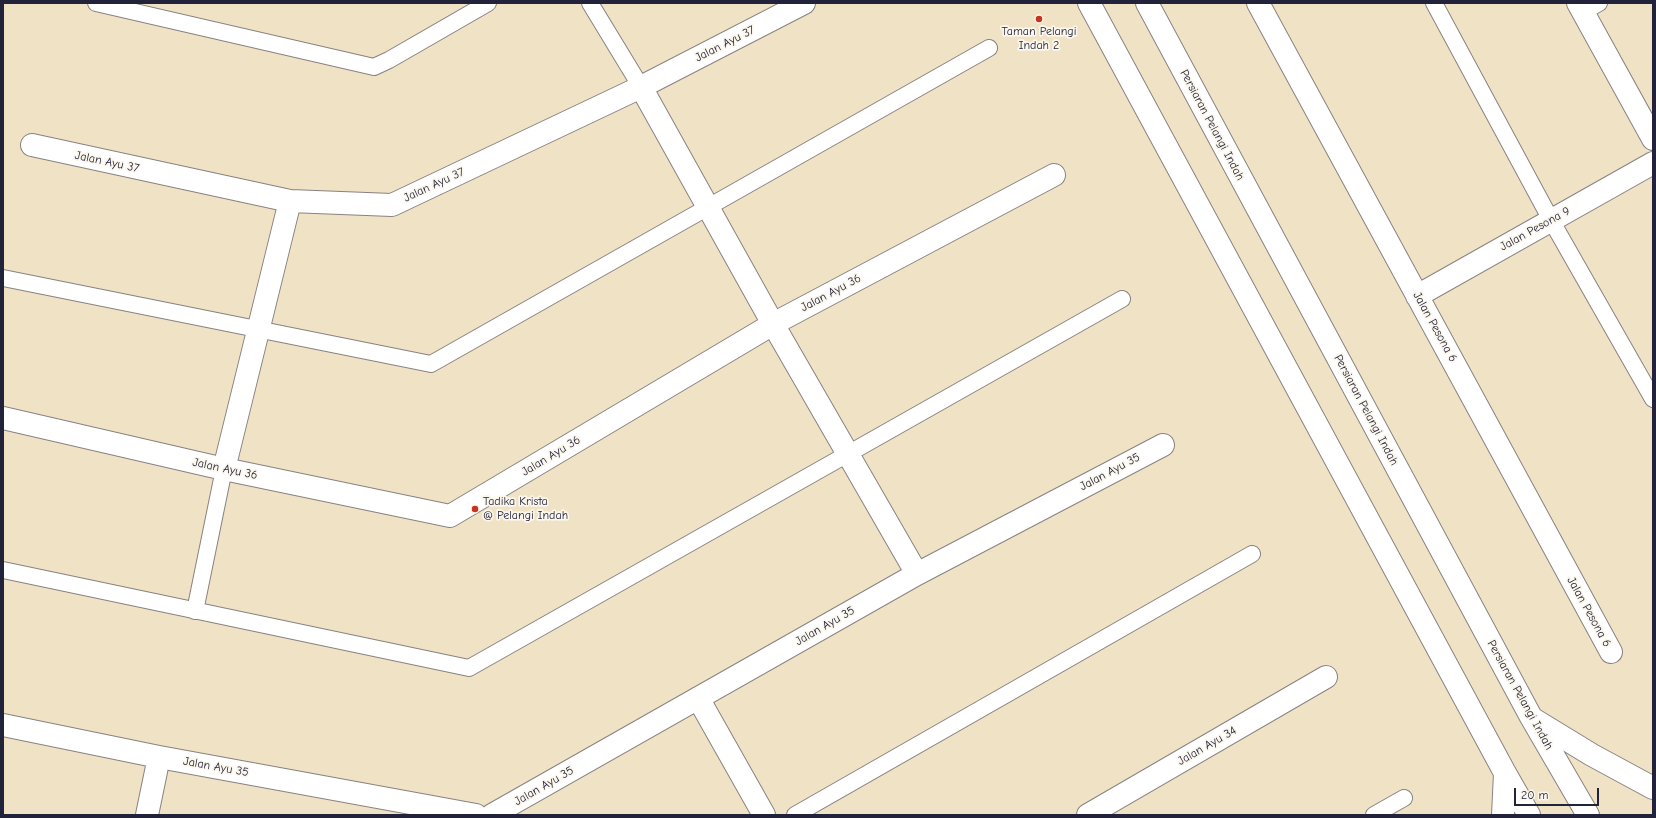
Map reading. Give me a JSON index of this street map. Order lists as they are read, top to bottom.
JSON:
{
  "streets": {
    "street": [
      "Jalan Ayu 37",
      "Persiaran Pelangi Indah",
      "Jalan Pesona 9",
      "Jalan Ayu 36",
      "Jalan Pesona 6",
      "Jalan Ayu 35",
      "Jalan Ayu 34"
    ]
  },
  "crossings": [
    ["Jalan Pesona 9", "Jalan Pesona 6"]
  ],
  "places": ["Taman Pelangi Indah 2", "Tadika Krista @ Pelangi Indah"],
  "scale_bar": "20 m"
}
